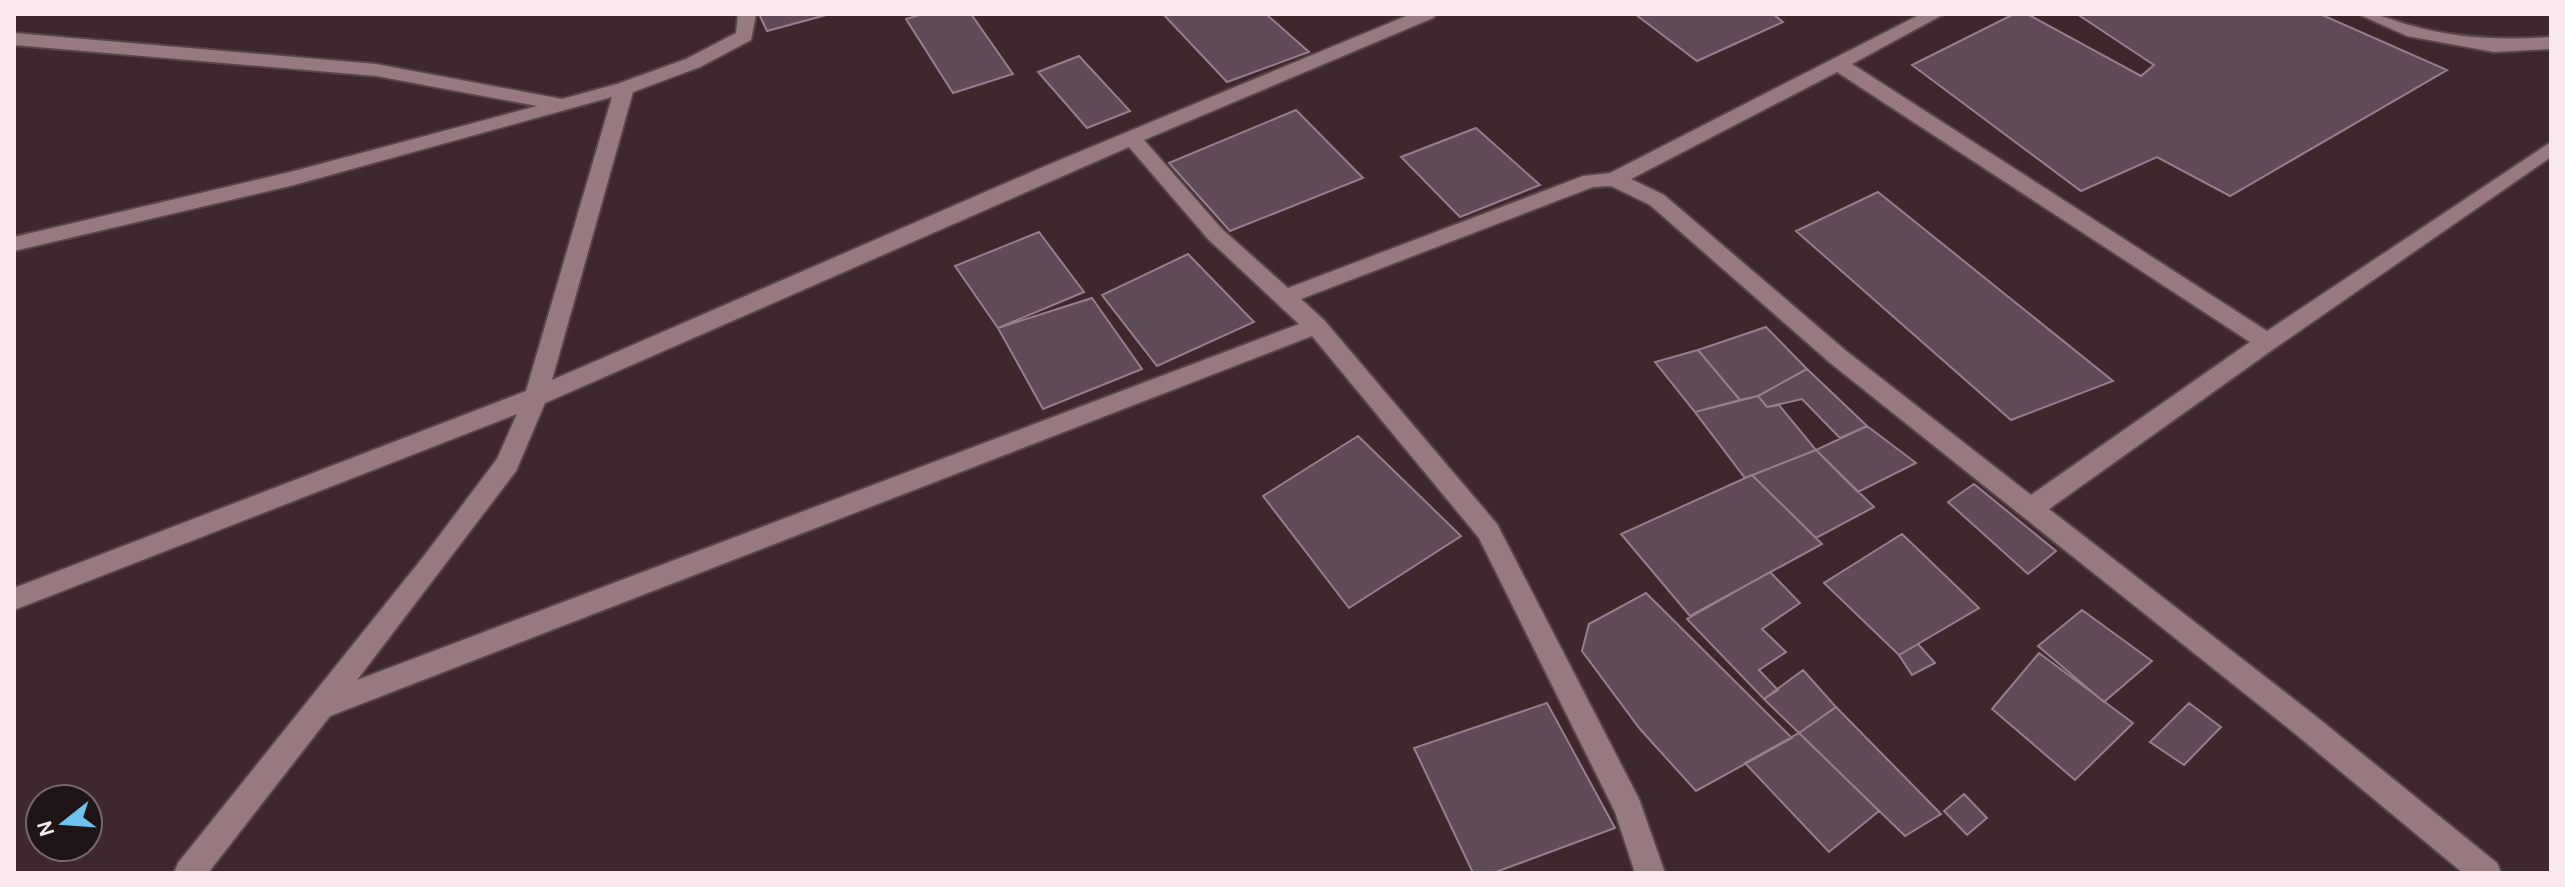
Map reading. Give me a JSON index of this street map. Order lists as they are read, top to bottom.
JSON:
{
  "north": "left"
}
